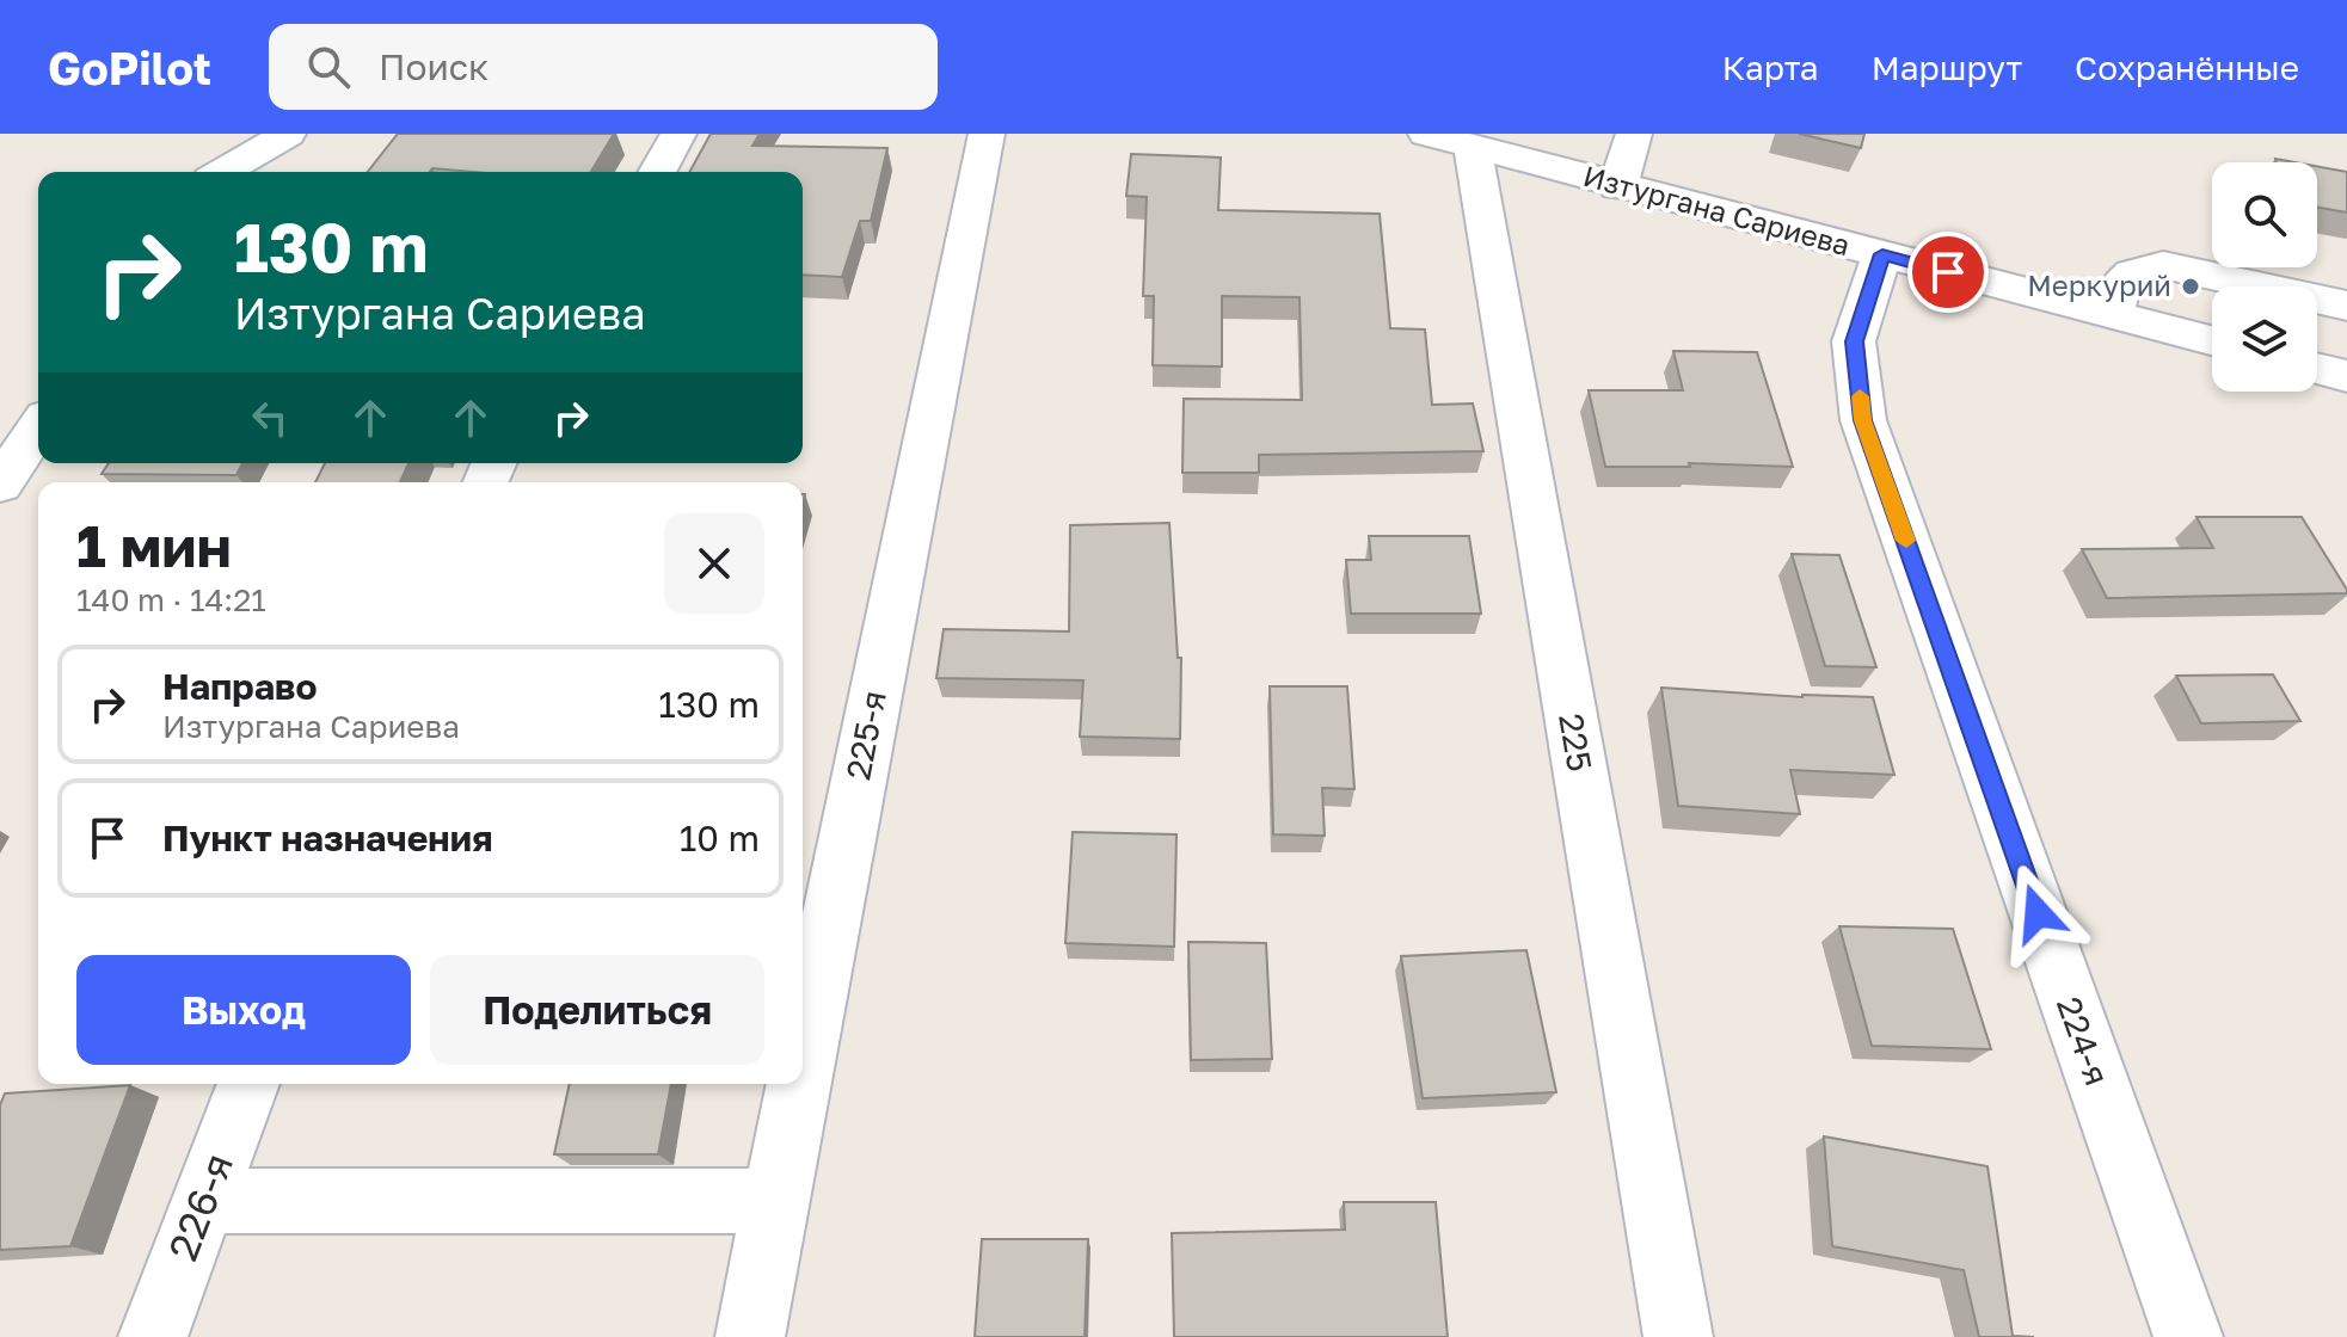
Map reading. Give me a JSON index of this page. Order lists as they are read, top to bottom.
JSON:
{
  "streets": {
    "street": [
      "Изтургана Сариева",
      "225-я",
      "225",
      "224-я",
      "226-я"
    ]
  },
  "crossings": [
    ["Изтургана Сариева", "225"],
    ["Изтургана Сариева", "224-я"]
  ],
  "places": ["Меркурий"],
  "page": {
    "header": "GoPilot",
    "search": "Поиск",
    "nav": ["Карта", "Маршрут", "Сохранённые"],
    "turn": ["130 m", "Изтургана Сариева"],
    "heading": ["1 мин", "140 m · 14:21"],
    "list": [
      {
        "name": "Направо",
        "note": "Изтургана Сариева",
        "value": "130 m"
      },
      {
        "name": "Пункт назначения",
        "value": "10 m"
      }
    ],
    "buttons": ["Выход", "Поделиться"]
  }
}
